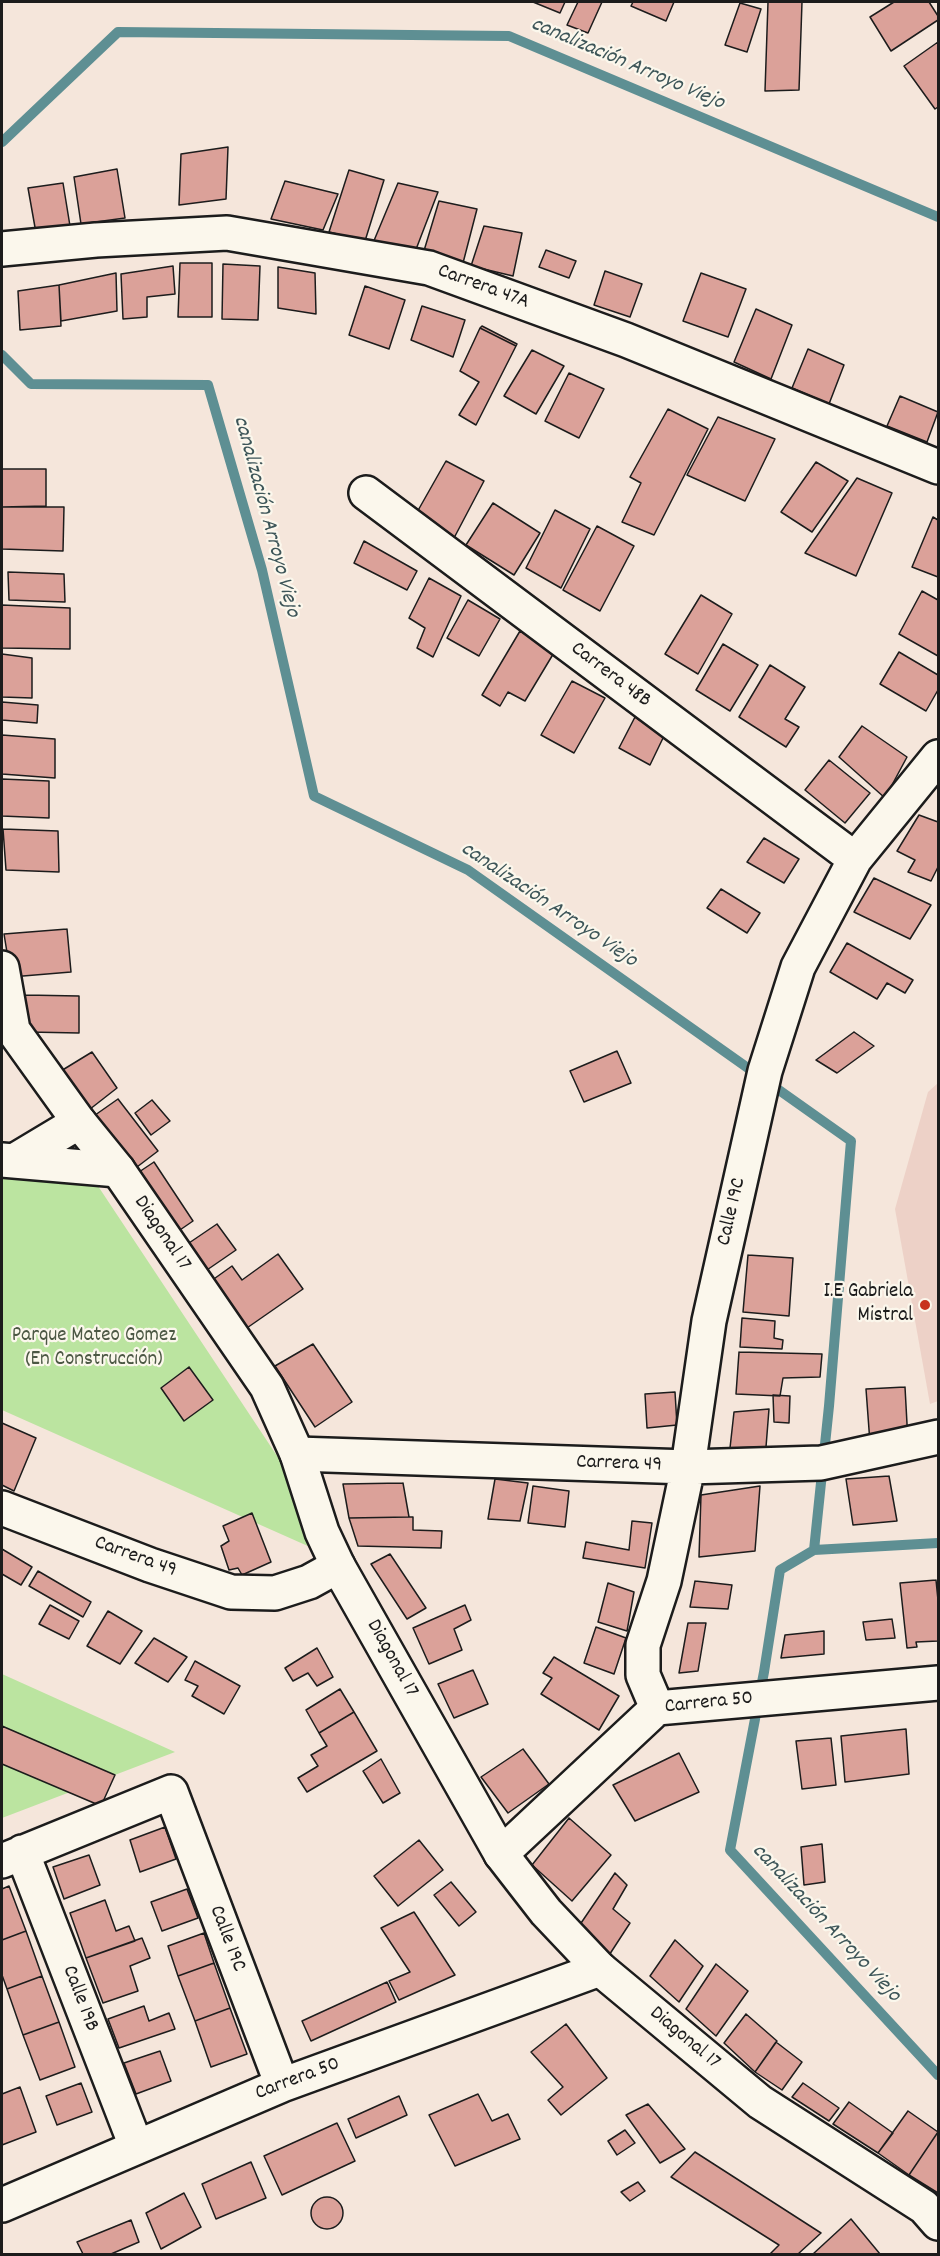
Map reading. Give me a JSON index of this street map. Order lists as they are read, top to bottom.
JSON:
{
  "streets": {
    "street": [
      "Carrera 47A",
      "Carrera 48B",
      "Calle 19C",
      "Diagonal 17",
      "Carrera 49",
      "Carrera 50",
      "Calle 19B"
    ]
  },
  "crossings": [
    ["Carrera 48B", "Calle 19C"],
    ["Calle 19C", "Carrera 49"],
    ["Calle 19C", "Carrera 50"],
    ["Calle 19C", "Calle 19B"],
    ["Diagonal 17", "Carrera 49"],
    ["Diagonal 17", "Carrera 50"],
    ["Carrera 50", "Calle 19B"]
  ],
  "water": ["canalización Arroyo Viejo"],
  "parks": ["Parque Mateo Gomez (En Construcción)"],
  "places": ["I.E Gabriela Mistral"]
}
